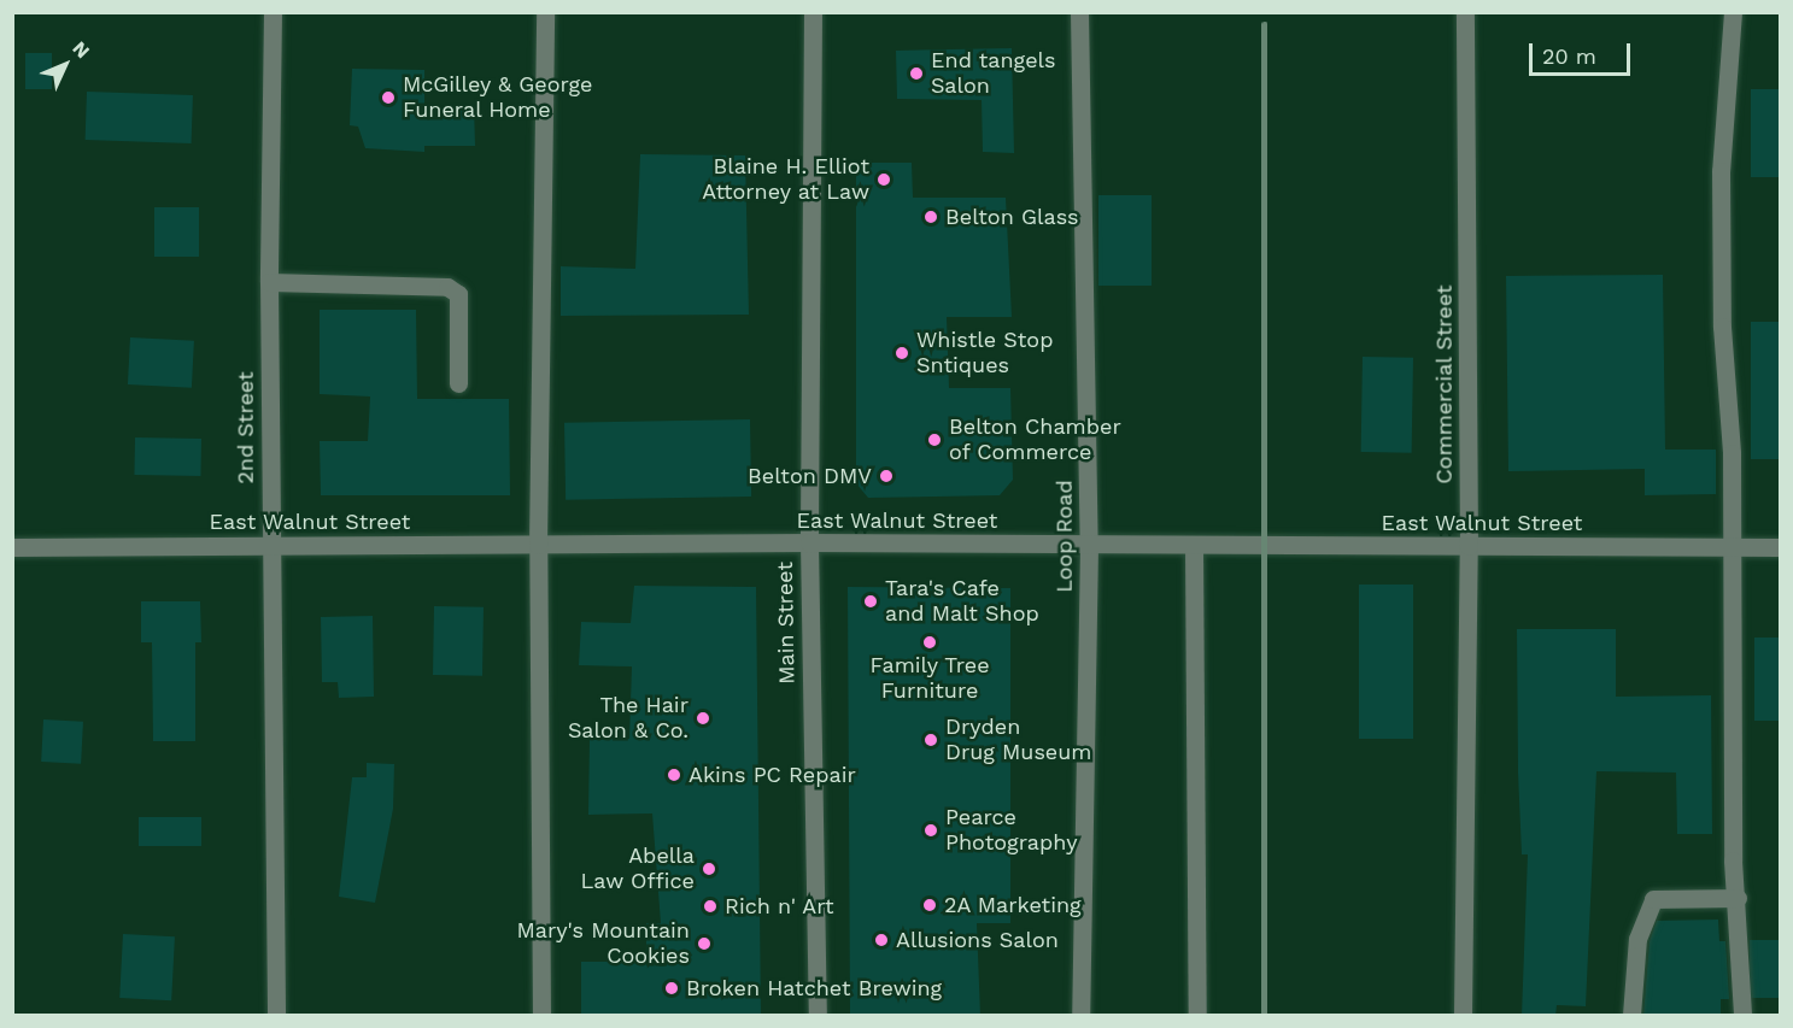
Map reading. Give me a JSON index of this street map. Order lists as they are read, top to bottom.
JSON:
{
  "streets": {
    "street": [
      "Commercial Street",
      "2nd Street",
      "East Walnut Street",
      "Loop Road",
      "Main Street"
    ]
  },
  "crossings": [
    ["Commercial Street", "East Walnut Street"],
    ["2nd Street", "East Walnut Street"],
    ["East Walnut Street", "Loop Road"],
    ["East Walnut Street", "Main Street"]
  ],
  "places": [
    "End tangels Salon",
    "McGilley & George Funeral Home",
    "Blaine H. Elliot Attorney at Law",
    "Belton Glass",
    "Whistle Stop Sntiques",
    "Belton Chamber of Commerce",
    "Belton DMV",
    "Tara's Cafe and Malt Shop",
    "Family Tree Furniture",
    "The Hair Salon & Co.",
    "Dryden Drug Museum",
    "Akins PC Repair",
    "Pearce Photography",
    "Abella Law Office",
    "2A Marketing",
    "Rich n' Art",
    "Allusions Salon",
    "Mary's Mountain Cookies",
    "Broken Hatchet Brewing"
  ],
  "scale_bar": "20 m",
  "north": "top right"
}
